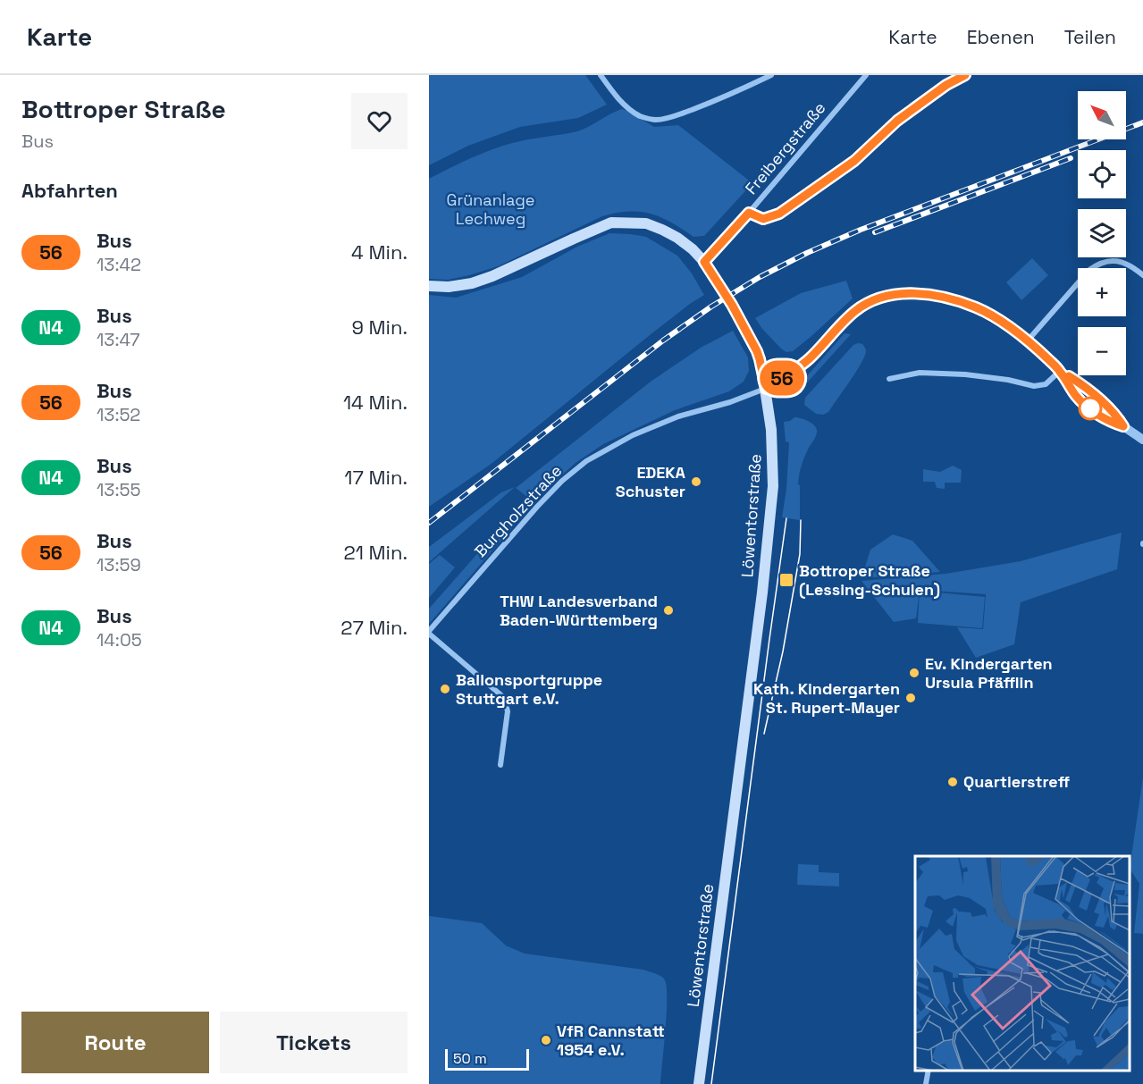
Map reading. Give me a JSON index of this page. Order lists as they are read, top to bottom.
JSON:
{
  "streets": {
    "main road": ["Löwentorstraße"],
    "street": ["Freibergstraße", "Burgholzstraße"]
  },
  "crossings": [
    ["Freibergstraße", "Löwentorstraße"],
    ["Burgholzstraße", "Löwentorstraße"]
  ],
  "parks": ["Grünanlage Lechweg"],
  "places": {
    "other": [
      "EDEKA Schuster",
      "THW Landesverband Baden-Württemberg",
      "Ev. Kindergarten Ursula Pfäfflin",
      "Ballonsportgruppe Stuttgart e.V.",
      "Kath. Kindergarten St. Rupert-Mayer",
      "Quartierstreff",
      "VfR Cannstatt 1954 e.V."
    ],
    "transit": ["Bottroper Straße (Lessing-Schulen)"]
  },
  "lines": ["bus line 56"],
  "scale_bar": "50 m",
  "north": "top left",
  "page": {
    "header": "Karte",
    "nav": ["Karte", "Ebenen", "Teilen"],
    "heading": [
      ["Bottroper Straße", "Bus"],
      "Abfahrten"
    ],
    "on_map": "56",
    "map_buttons": ["+", "−"],
    "list": [
      {
        "mark": "56",
        "name": "Bus",
        "note": "13:42",
        "value": "4 Min."
      },
      {
        "mark": "N4",
        "name": "Bus",
        "note": "13:47",
        "value": "9 Min."
      },
      {
        "mark": "56",
        "name": "Bus",
        "note": "13:52",
        "value": "14 Min."
      },
      {
        "mark": "N4",
        "name": "Bus",
        "note": "13:55",
        "value": "17 Min."
      },
      {
        "mark": "56",
        "name": "Bus",
        "note": "13:59",
        "value": "21 Min."
      },
      {
        "mark": "N4",
        "name": "Bus",
        "note": "14:05",
        "value": "27 Min."
      }
    ],
    "buttons": ["Route", "Tickets"],
    "scale": "50 m"
  }
}
